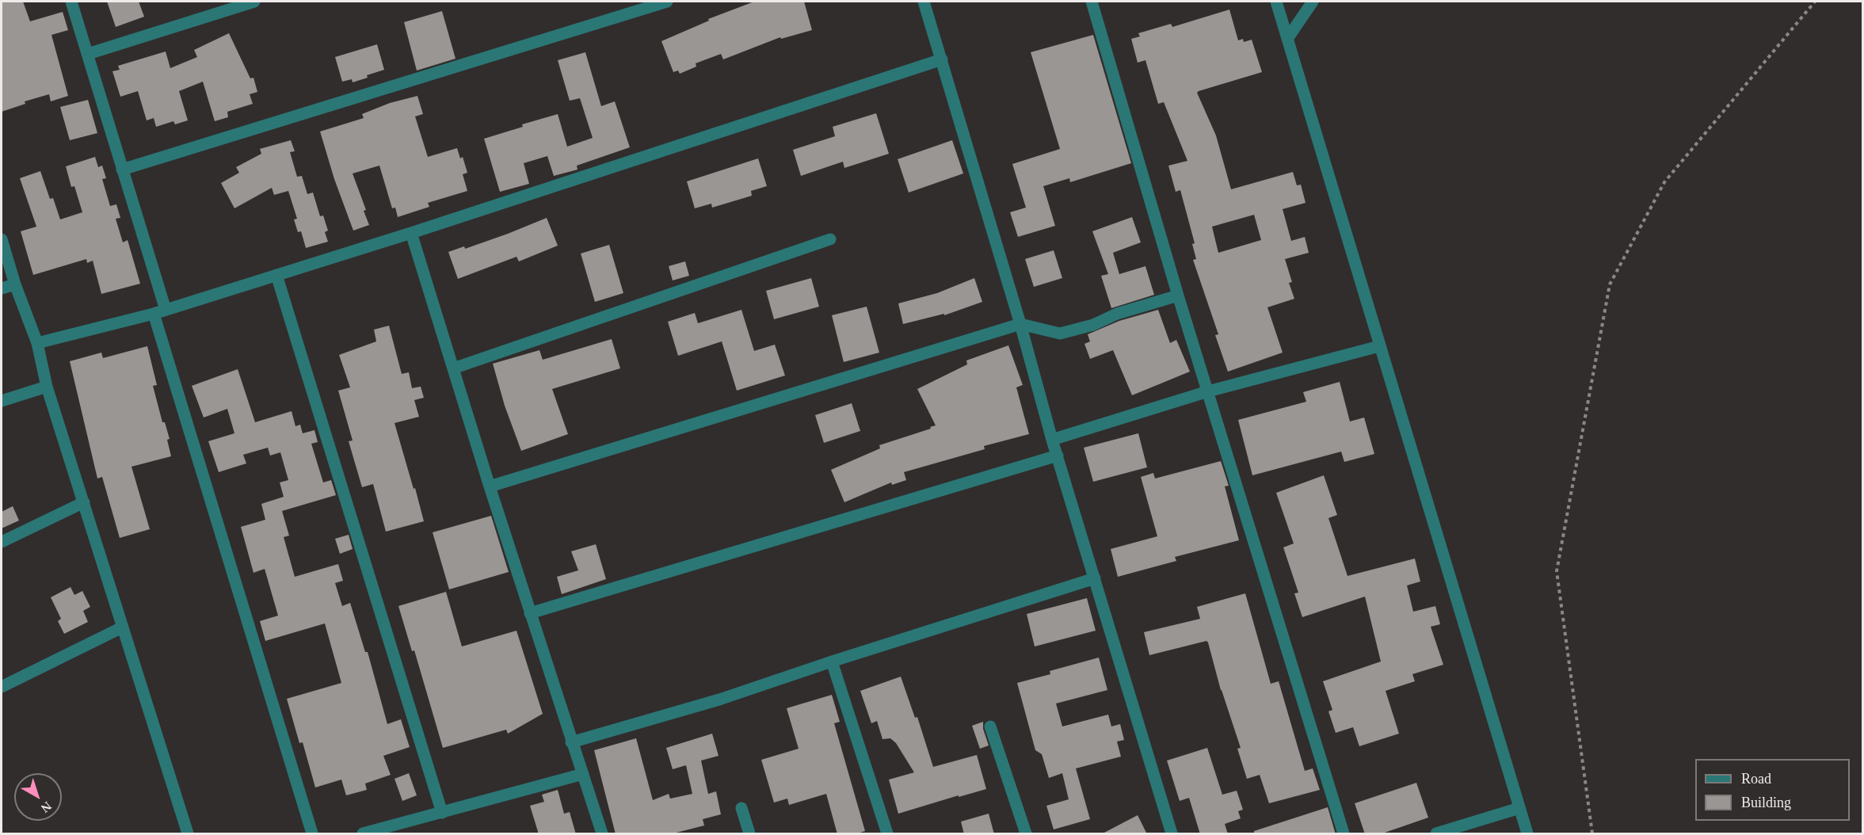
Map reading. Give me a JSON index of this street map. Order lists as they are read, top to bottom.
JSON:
{
  "legend": ["Road", "Building"],
  "north": "bottom right"
}
